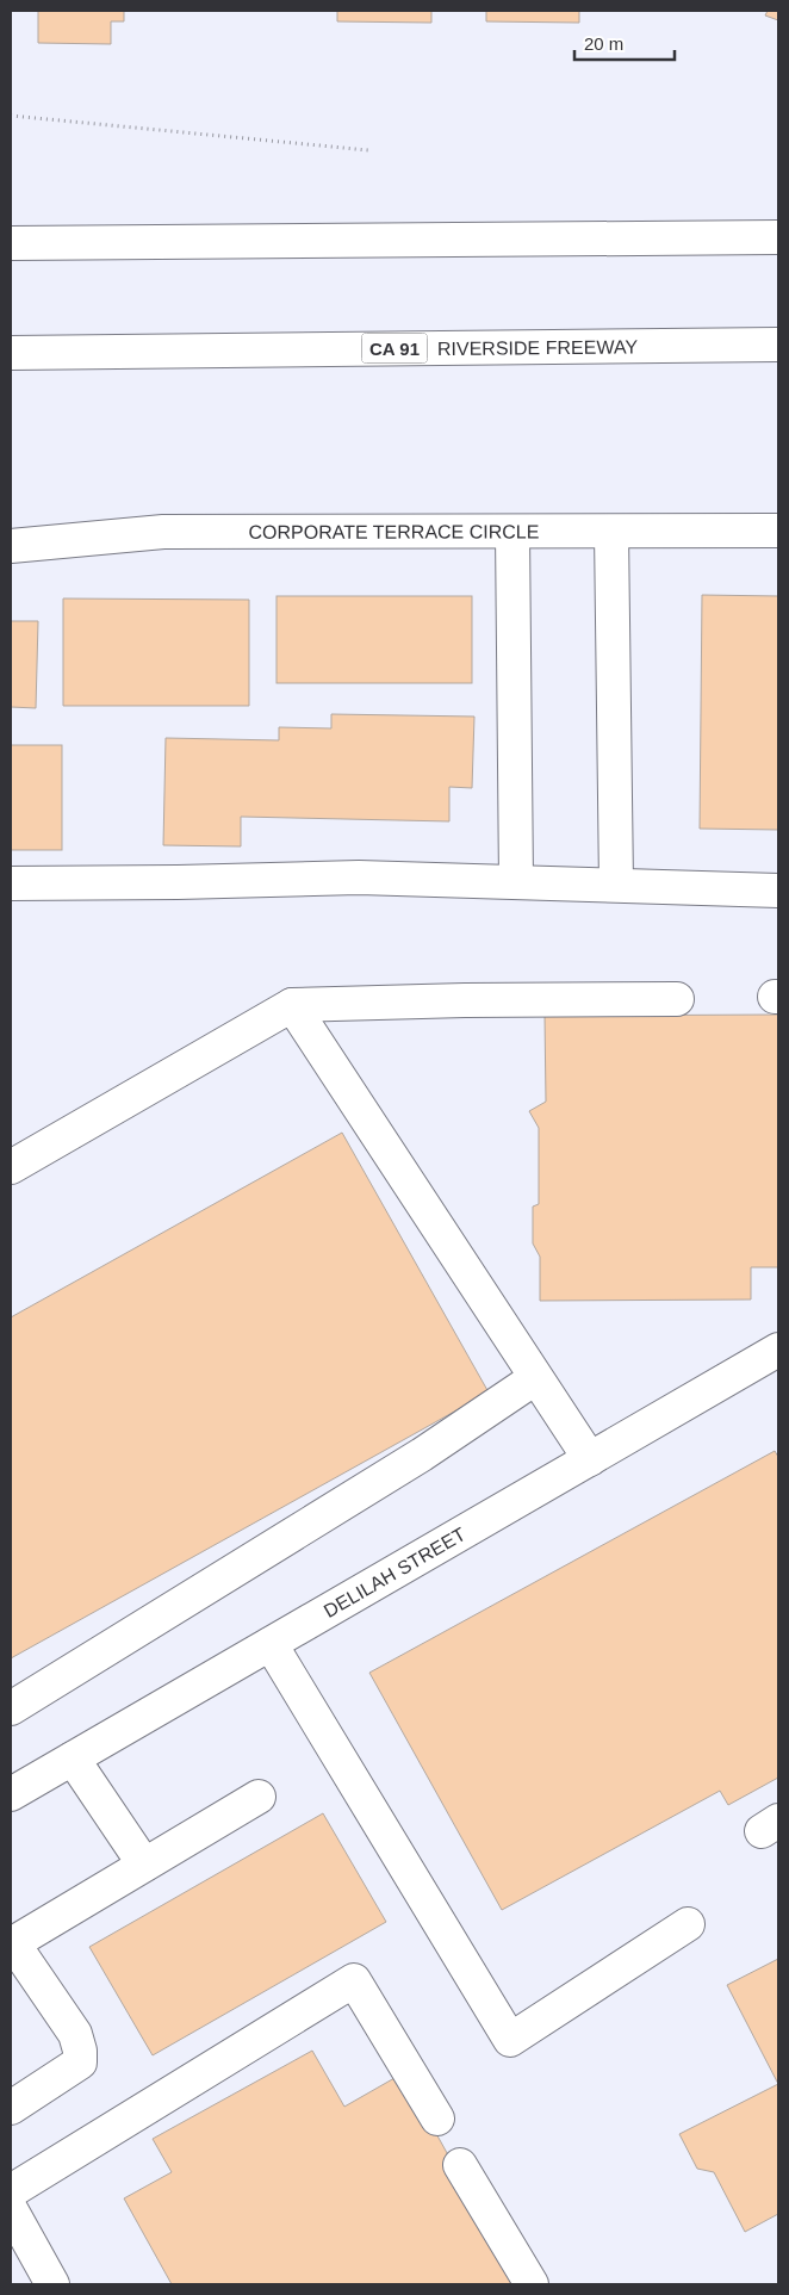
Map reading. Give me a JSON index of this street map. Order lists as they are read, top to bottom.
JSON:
{
  "streets": {
    "main road": [
      "RIVERSIDE FREEWAY",
      "CA 91",
      "CORPORATE TERRACE CIRCLE",
      "DELILAH STREET"
    ]
  },
  "scale_bar": "20 m"
}
